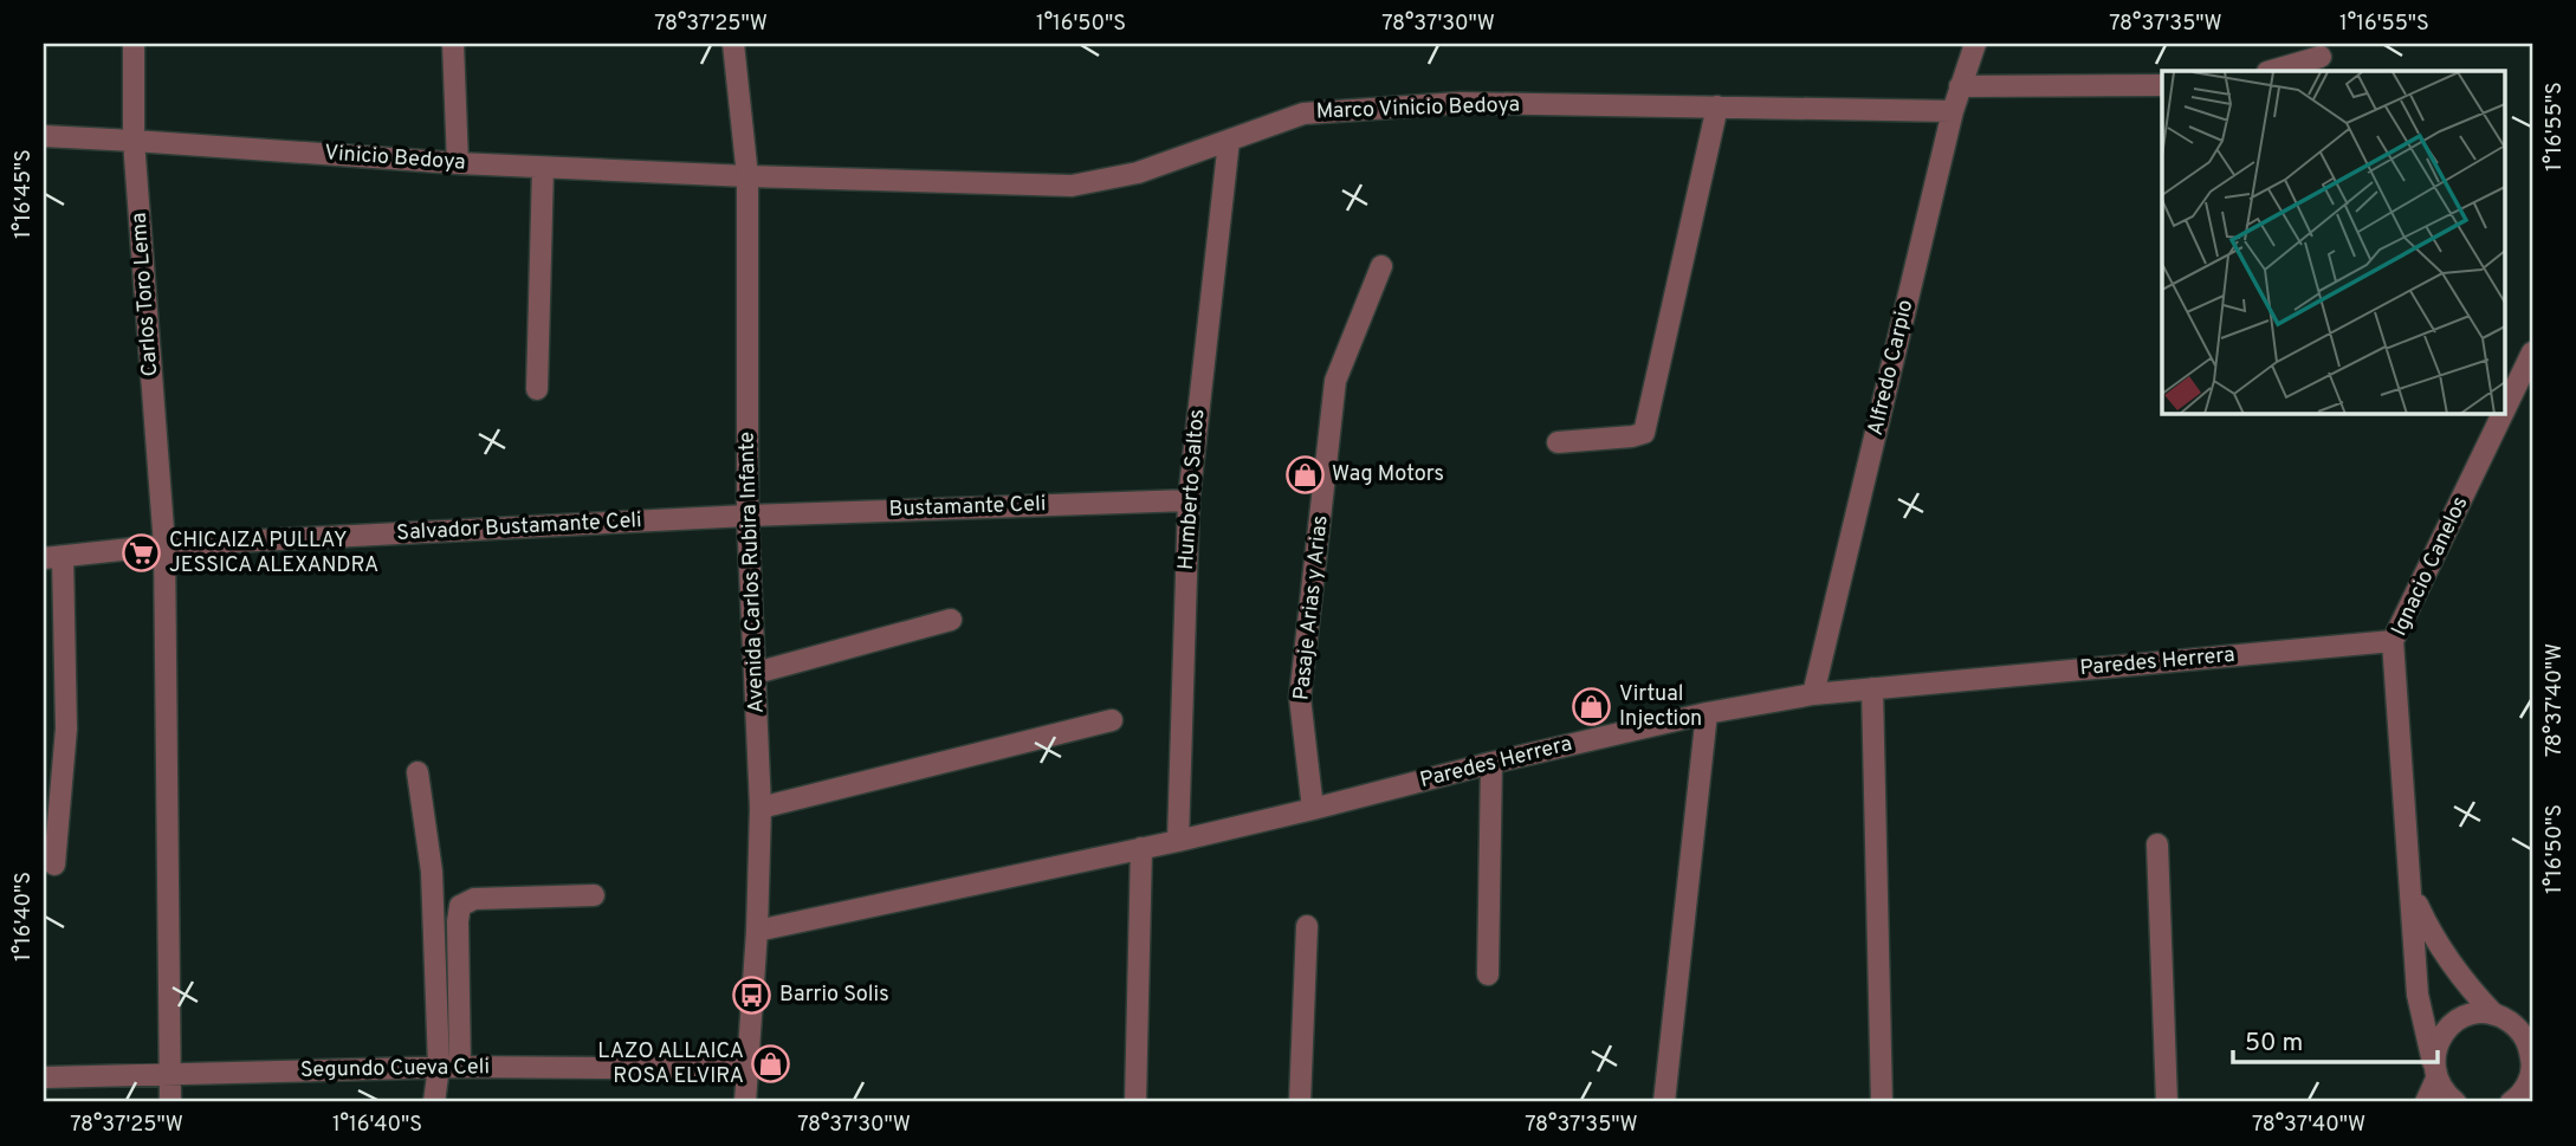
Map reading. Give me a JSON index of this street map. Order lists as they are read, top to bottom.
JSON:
{
  "streets": {
    "street": [
      "Marco Vinicio Bedoya",
      "Vinicio Bedoya",
      "Carlos Toro Lema",
      "Alfredo Carpio",
      "Humberto Saltos",
      "Bustamante Celi",
      "Salvador Bustamante Celi",
      "Ignacio Canelos",
      "Avenida Carlos Rubira Infante",
      "Pasaje Arias y Arias",
      "Paredes Herrera",
      "Segundo Cueva Celi"
    ]
  },
  "crossings": [
    ["Marco Vinicio Bedoya", "Vinicio Bedoya"],
    ["Marco Vinicio Bedoya", "Alfredo Carpio"],
    ["Marco Vinicio Bedoya", "Humberto Saltos"],
    ["Marco Vinicio Bedoya", "Avenida Carlos Rubira Infante"],
    ["Vinicio Bedoya", "Carlos Toro Lema"],
    ["Vinicio Bedoya", "Avenida Carlos Rubira Infante"],
    ["Carlos Toro Lema", "Salvador Bustamante Celi"],
    ["Carlos Toro Lema", "Segundo Cueva Celi"],
    ["Alfredo Carpio", "Paredes Herrera"],
    ["Humberto Saltos", "Bustamante Celi"],
    ["Humberto Saltos", "Paredes Herrera"],
    ["Bustamante Celi", "Salvador Bustamante Celi"],
    ["Bustamante Celi", "Avenida Carlos Rubira Infante"],
    ["Salvador Bustamante Celi", "Avenida Carlos Rubira Infante"],
    ["Ignacio Canelos", "Paredes Herrera"],
    ["Avenida Carlos Rubira Infante", "Paredes Herrera"],
    ["Avenida Carlos Rubira Infante", "Segundo Cueva Celi"],
    ["Pasaje Arias y Arias", "Paredes Herrera"]
  ],
  "places": {
    "shop": ["Wag Motors", "Virtual Injection", "LAZO ALLAICA ROSA ELVIRA"],
    "supermarket": ["CHICAIZA PULLAY JESSICA ALEXANDRA"],
    "bus stop": ["Barrio Solis"]
  },
  "scale_bar": "50 m",
  "coordinates": [
    "78°37'25\"W",
    "1°16'50\"S",
    "78°37'30\"W",
    "78°37'35\"W",
    "1°16'55\"S",
    "1°16'45\"S",
    "78°37'40\"W",
    "1°16'40\"S"
  ]
}
